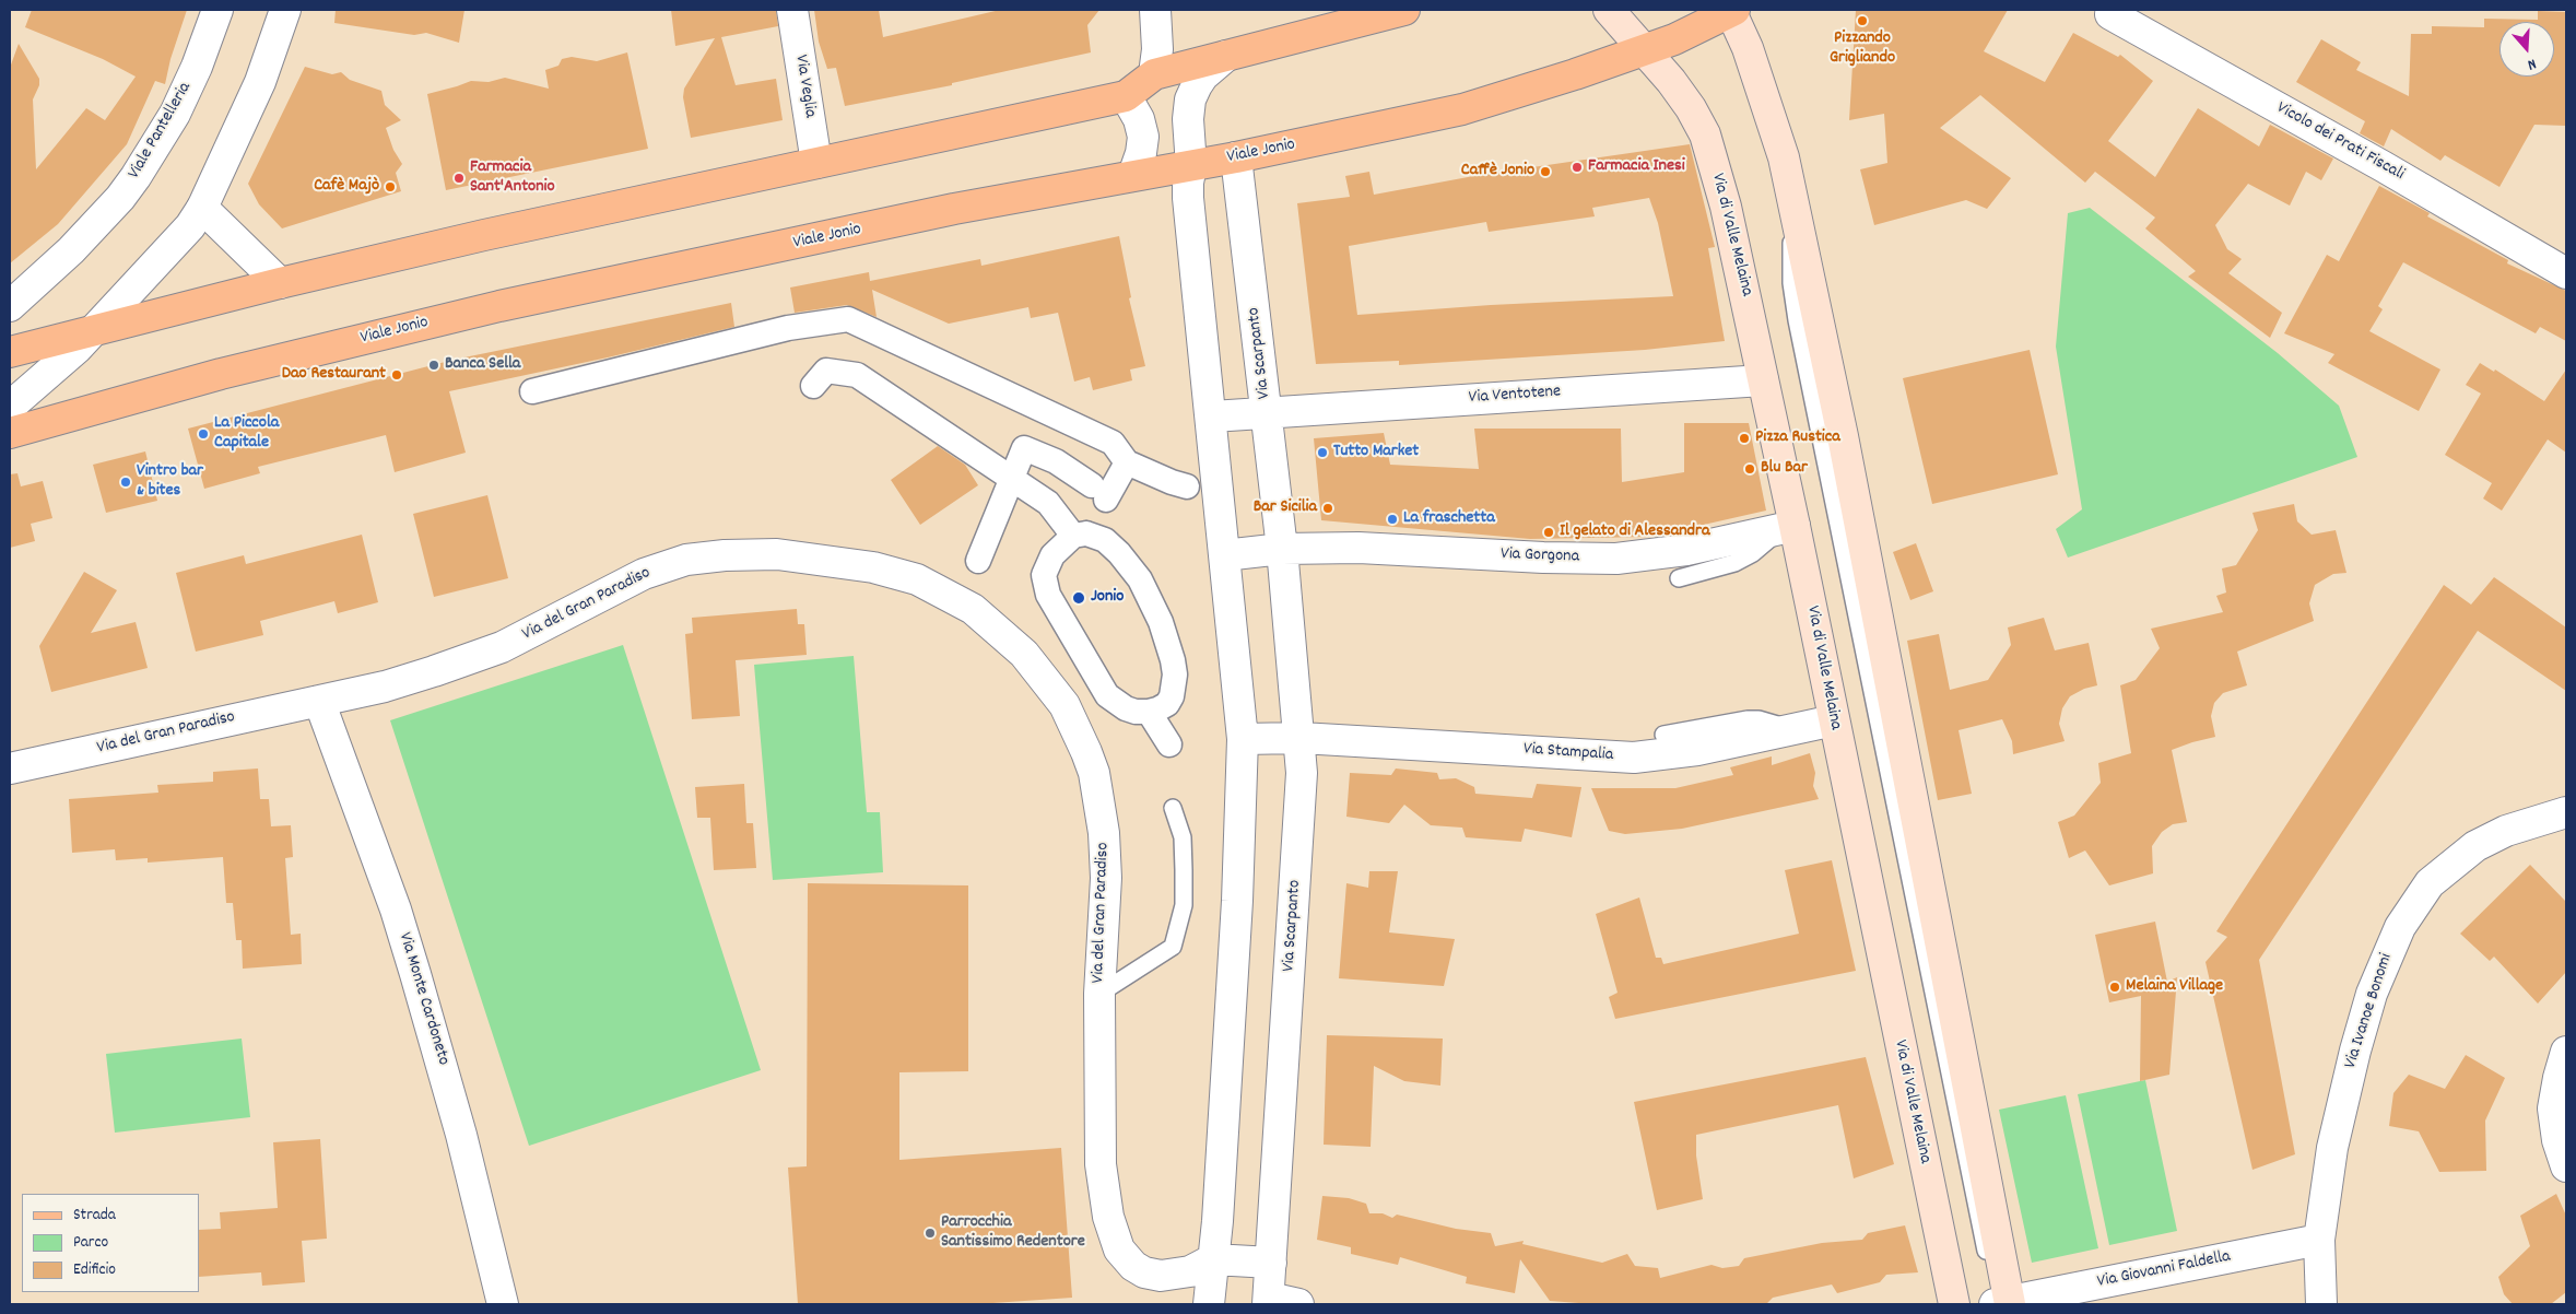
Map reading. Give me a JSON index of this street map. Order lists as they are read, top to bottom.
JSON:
{
  "streets": {
    "main road": ["Viale Jonio", "Via di Valle Melaina"],
    "street": [
      "Via Veglia",
      "Viale Pantelleria",
      "Vicolo dei Prati Fiscali",
      "Via Scarpanto",
      "Via Ventotene",
      "Via Gorgona",
      "Via del Gran Paradiso",
      "Via Stampalia",
      "Via Monte Cardoneto",
      "Via Ivanoe Bonomi",
      "Via Giovanni Faldella"
    ]
  },
  "crossings": [
    ["Viale Jonio", "Via di Valle Melaina"],
    ["Viale Jonio", "Via Scarpanto"],
    ["Via di Valle Melaina", "Via Ventotene"],
    ["Via di Valle Melaina", "Via Gorgona"],
    ["Via di Valle Melaina", "Via Stampalia"],
    ["Via Scarpanto", "Via Ventotene"],
    ["Via Scarpanto", "Via Gorgona"],
    ["Via Scarpanto", "Via del Gran Paradiso"],
    ["Via Scarpanto", "Via Stampalia"],
    ["Via del Gran Paradiso", "Via Monte Cardoneto"],
    ["Via Ivanoe Bonomi", "Via Giovanni Faldella"]
  ],
  "places": [
    "Pizzando Grigliando",
    "Farmacia Inesi",
    "Caffè Jonio",
    "Farmacia Sant'Antonio",
    "Cafè Majò",
    "Banca Sella",
    "Dao Restaurant",
    "La Piccola Capitale",
    "Pizza Rustica",
    "Tutto Market",
    "Blu Bar",
    "Vintro bar & bites",
    "Bar Sicilia",
    "La fraschetta",
    "Il gelato di Alessandra",
    "Jonio",
    "Melaina Village",
    "Parrocchia Santissimo Redentore"
  ],
  "legend": ["Strada", "Parco", "Edificio"],
  "north": "bottom"
}
